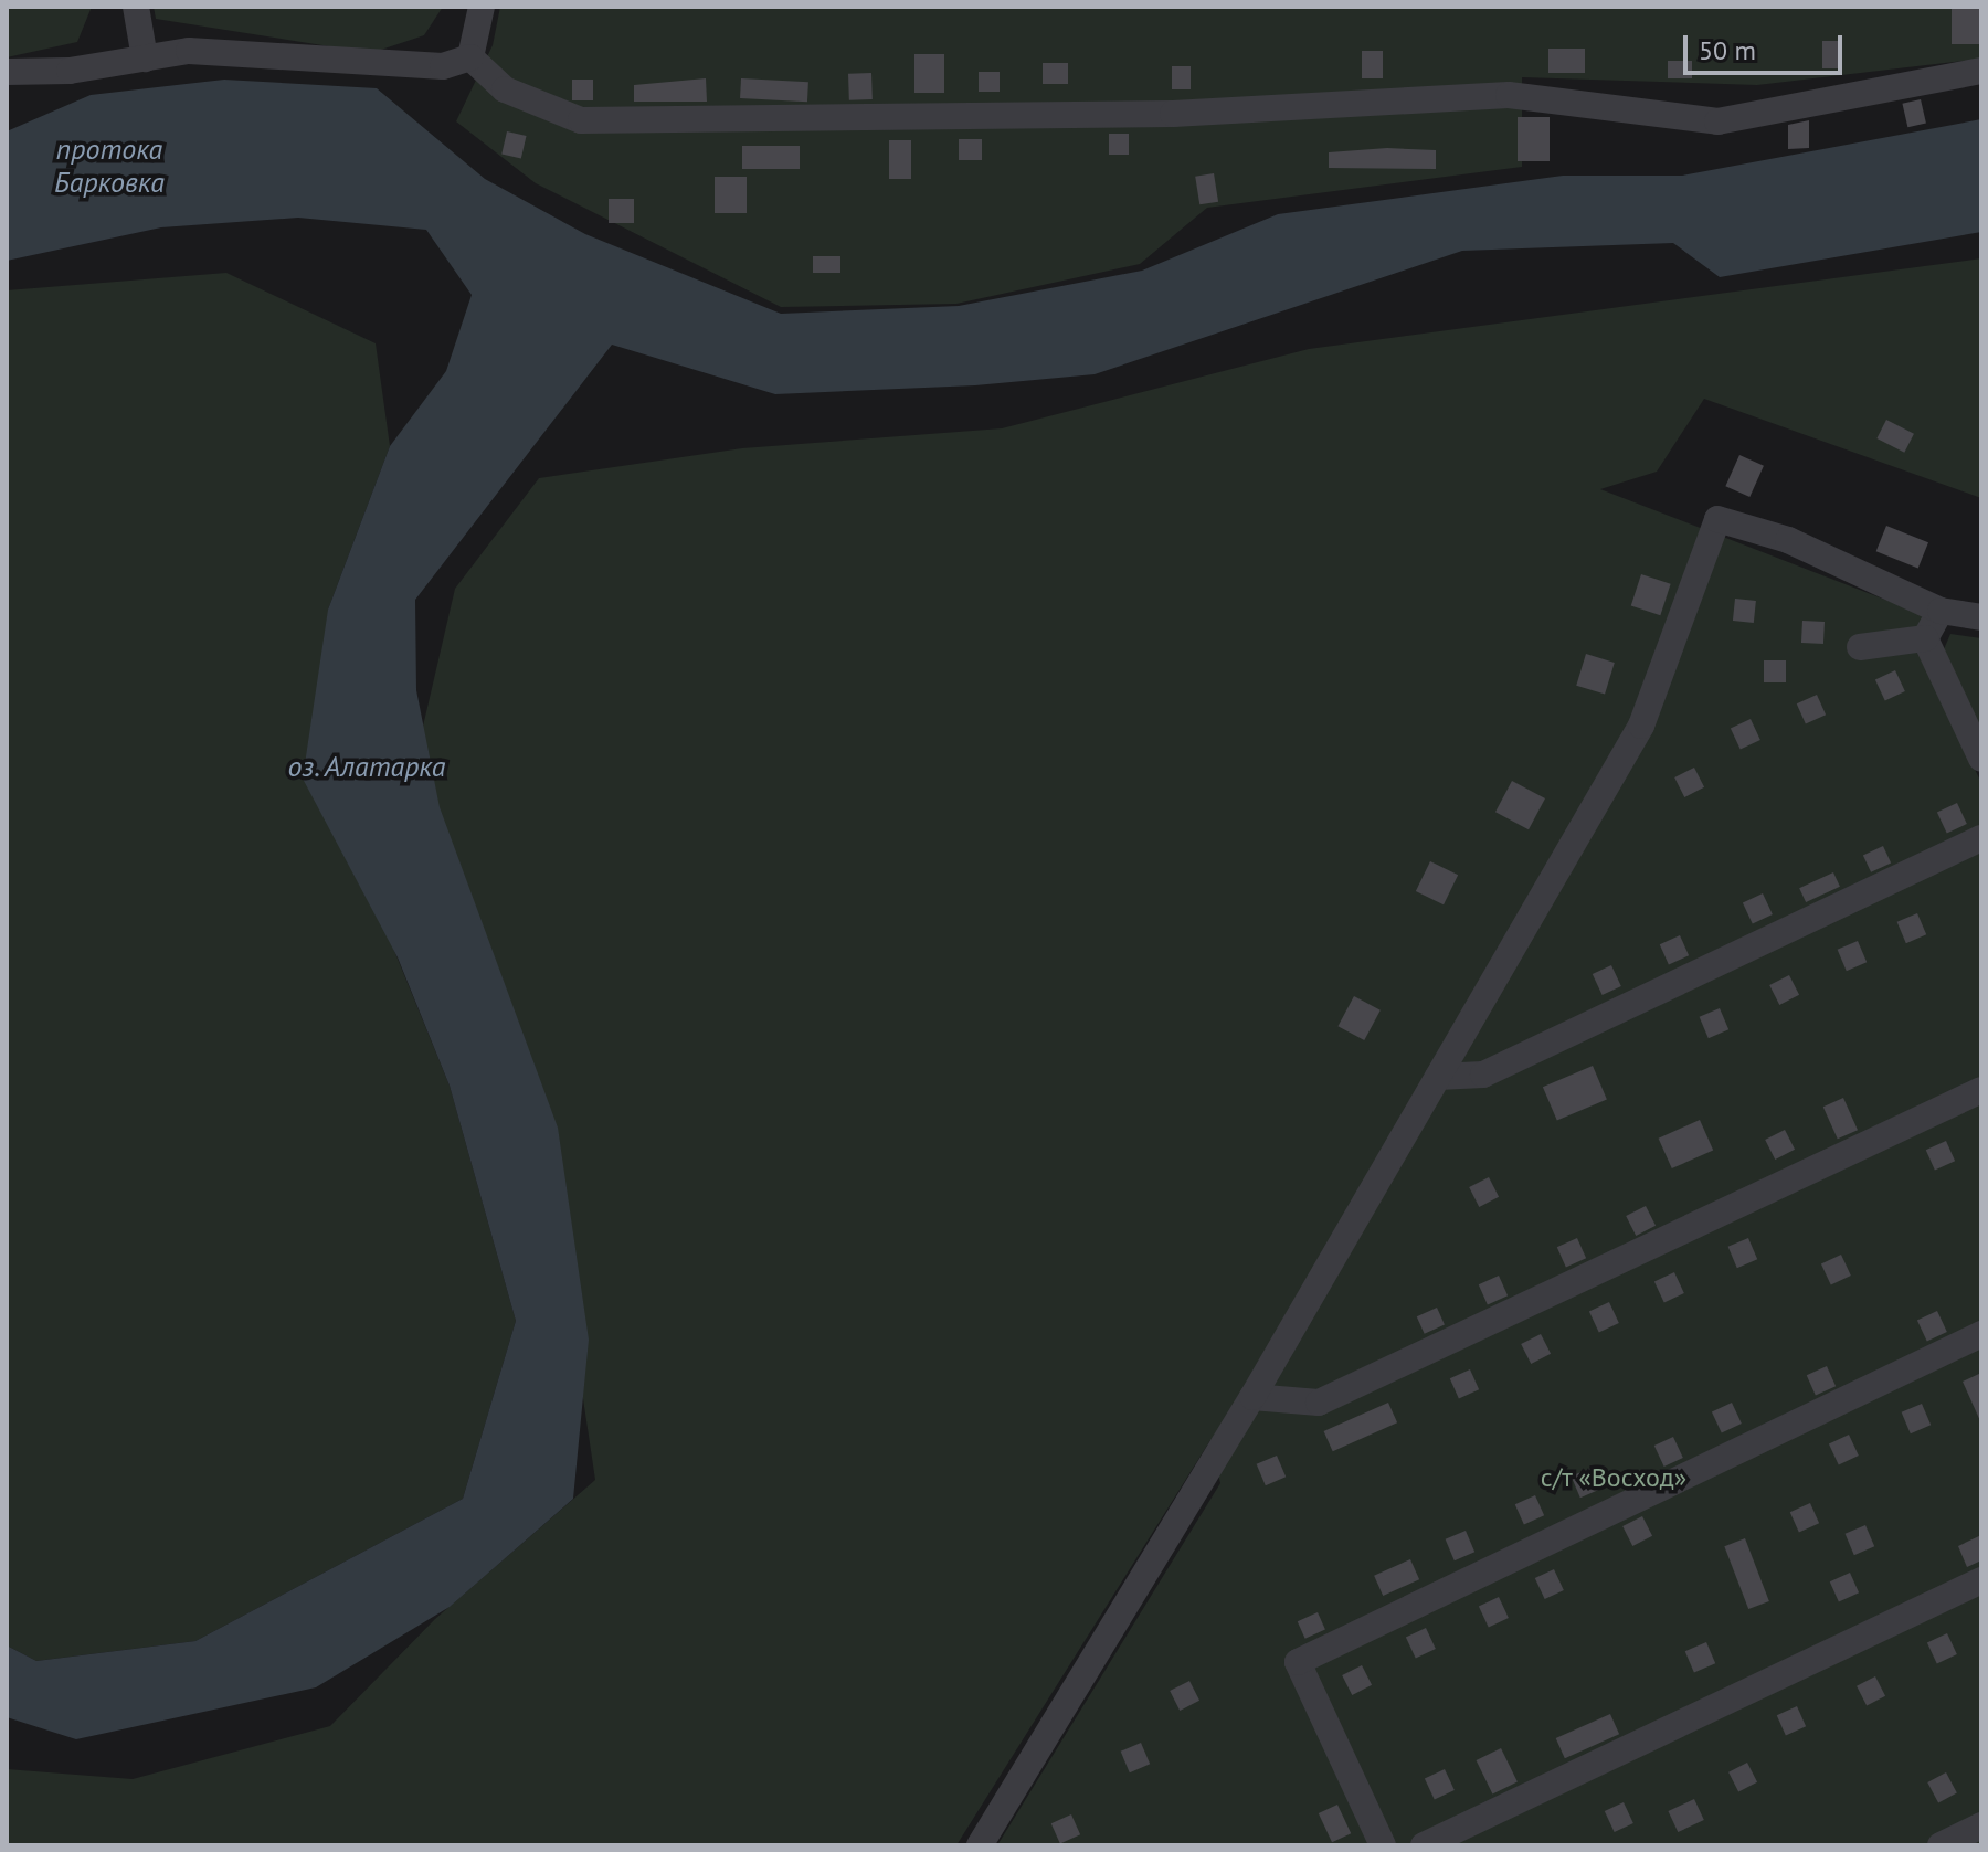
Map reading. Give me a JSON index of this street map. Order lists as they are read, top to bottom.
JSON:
{
  "water": ["протока Барковка", "оз. Алатарка"],
  "parks": ["с/т «Восход»"],
  "scale_bar": "50 m"
}
